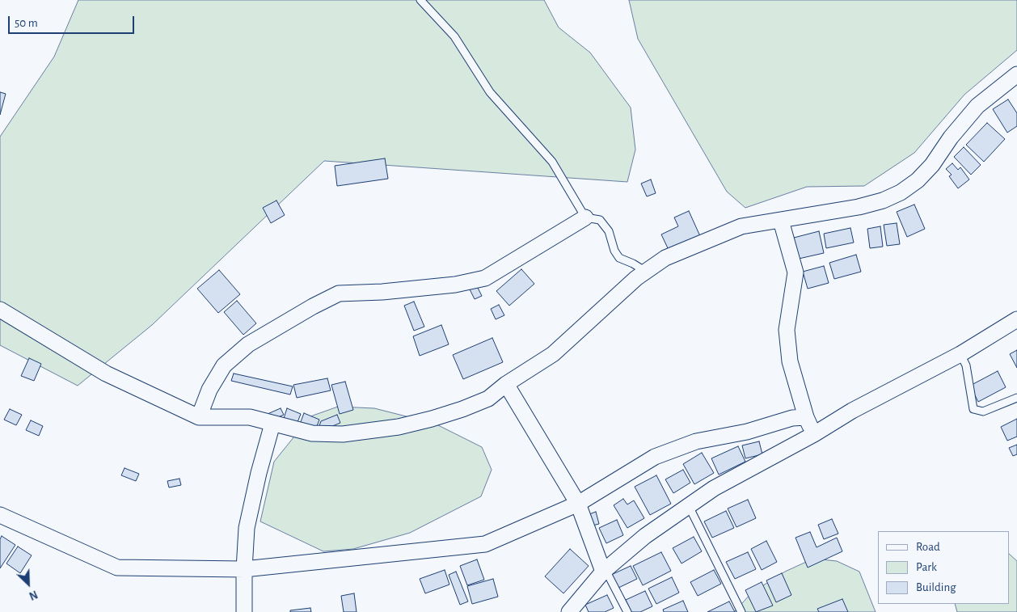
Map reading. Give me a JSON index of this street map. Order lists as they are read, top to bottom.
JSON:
{
  "legend": ["Road", "Park", "Building"],
  "scale_bar": "50 m",
  "north": "bottom right"
}
